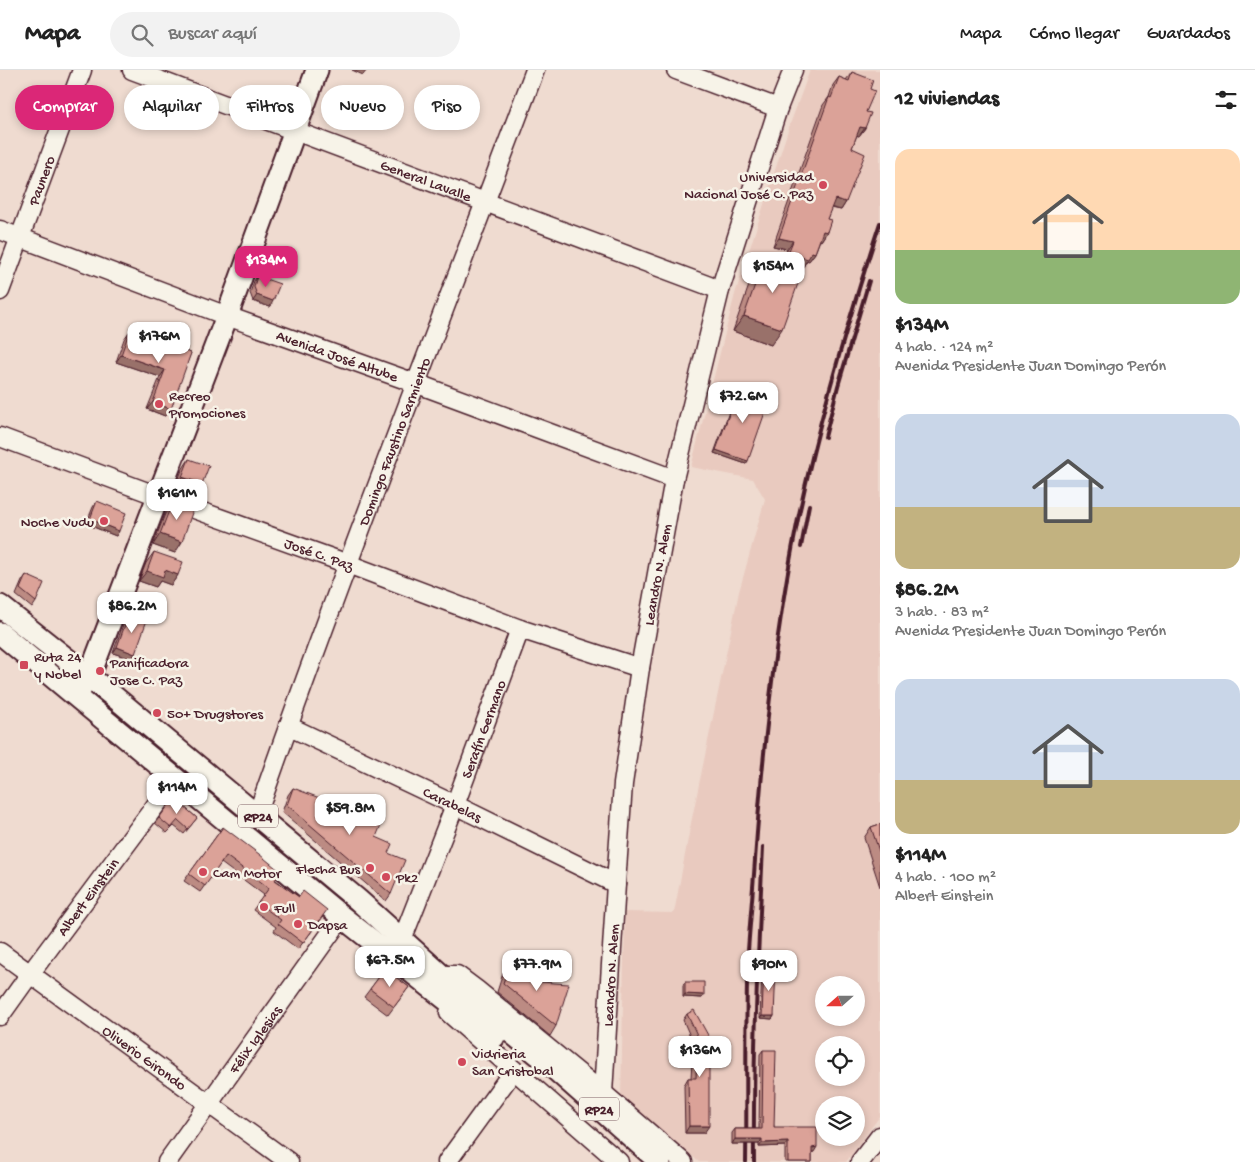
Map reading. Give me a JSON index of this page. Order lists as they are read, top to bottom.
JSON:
{
  "streets": {
    "main road": ["RP24"],
    "street": [
      "Paunero",
      "General Lavalle",
      "Avenida José Altube",
      "Domingo Faustino Sarmiento",
      "José C. Paz",
      "Leandro N. Alem",
      "Serafín Germano",
      "Carabelas",
      "Albert Einstein",
      "Félix Iglesias",
      "Oliverio Girondo"
    ]
  },
  "crossings": [
    ["Paunero", "Avenida José Altube"],
    ["General Lavalle", "Domingo Faustino Sarmiento"],
    ["General Lavalle", "Leandro N. Alem"],
    ["Avenida José Altube", "Domingo Faustino Sarmiento"],
    ["Avenida José Altube", "Leandro N. Alem"],
    ["Domingo Faustino Sarmiento", "José C. Paz"],
    ["Domingo Faustino Sarmiento", "Carabelas"],
    ["Domingo Faustino Sarmiento", "RP24"],
    ["José C. Paz", "Leandro N. Alem"],
    ["José C. Paz", "Serafín Germano"],
    ["Leandro N. Alem", "Carabelas"],
    ["Serafín Germano", "Carabelas"],
    ["Serafín Germano", "RP24"],
    ["RP24", "Albert Einstein"],
    ["RP24", "Félix Iglesias"],
    ["Albert Einstein", "Oliverio Girondo"],
    ["Félix Iglesias", "Oliverio Girondo"]
  ],
  "places": {
    "other": [
      "Universidad Nacional José C. Paz",
      "Recreo Promociones",
      "Noche Vudu",
      "Panificadora Jose C. Paz",
      "50+ Drugstores",
      "Flecha Bus",
      "Cam Motor",
      "Pk2",
      "Full",
      "Dapsa",
      "Vidrieria San Cristobal"
    ],
    "transit": ["Ruta 24 y Nobel"]
  },
  "north": "left",
  "page": {
    "header": "Mapa",
    "search": "Buscar aquí",
    "nav": ["Mapa", "Cómo llegar", "Guardados"],
    "heading": "12 viviendas",
    "chip": [
      "Comprar",
      "Alquilar",
      "Filtros",
      "Nuevo",
      "Piso"
    ],
    "list": [
      {
        "name": "$134M",
        "note": "4 hab. · 124 m² · Avenida Presidente Juan Domingo Perón"
      },
      {
        "name": "$86.2M",
        "note": "3 hab. · 83 m² · Avenida Presidente Juan Domingo Perón"
      },
      {
        "name": "$114M",
        "note": "4 hab. · 100 m² · Albert Einstein"
      }
    ],
    "price": [
      "$134M",
      "$154M",
      "$176M",
      "$72.6M",
      "$161M",
      "$86.2M",
      "$114M",
      "$59.8M",
      "$67.5M",
      "$77.9M",
      "$90M",
      "$136M"
    ]
  }
}
